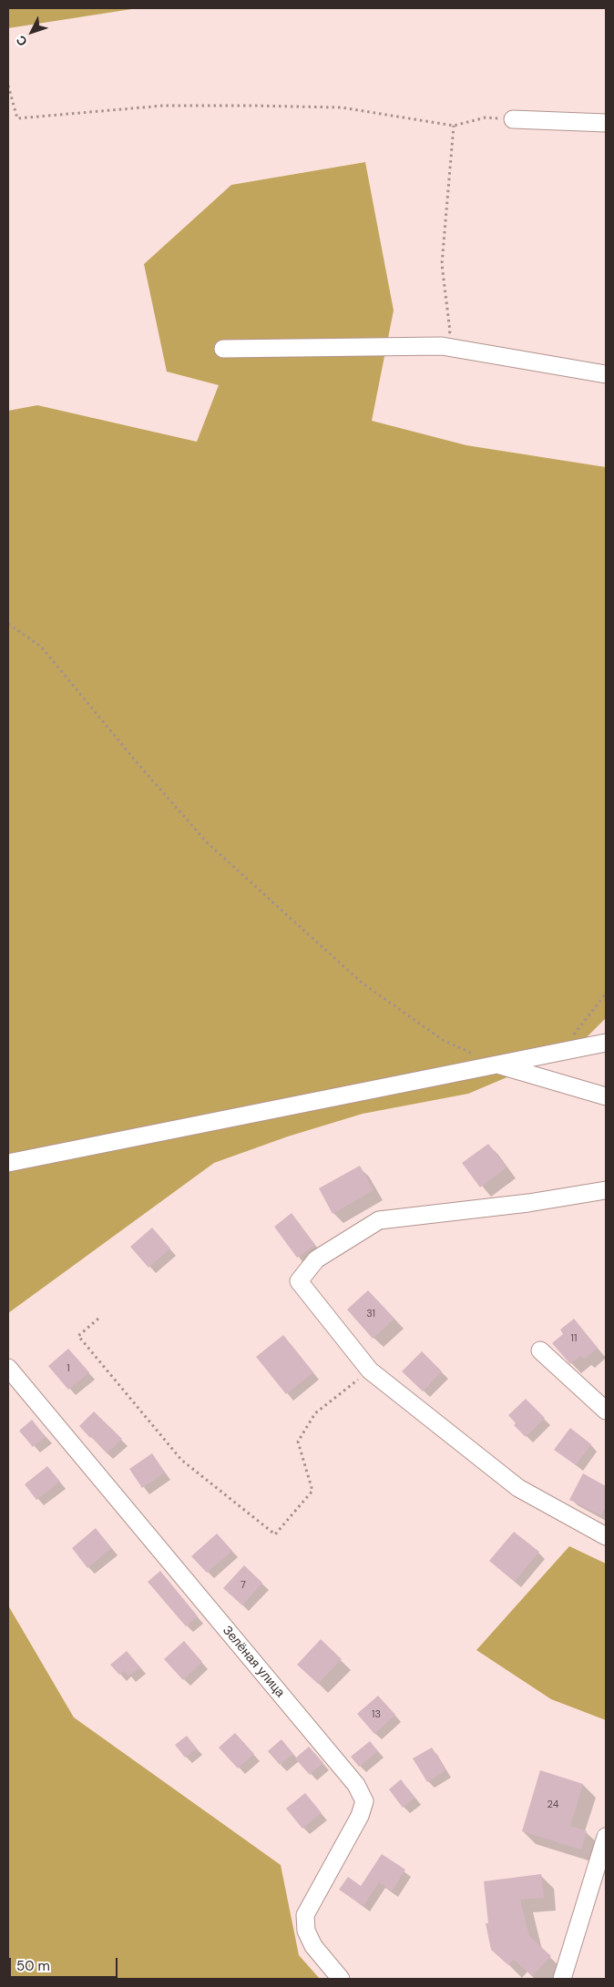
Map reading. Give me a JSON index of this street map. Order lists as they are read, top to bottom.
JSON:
{
  "streets": {
    "street": ["Зелёная улица"]
  },
  "house_numbers": [
    "31",
    "11",
    "1",
    "7",
    "13",
    "24"
  ],
  "scale_bar": "50 m",
  "north": "bottom left"
}
